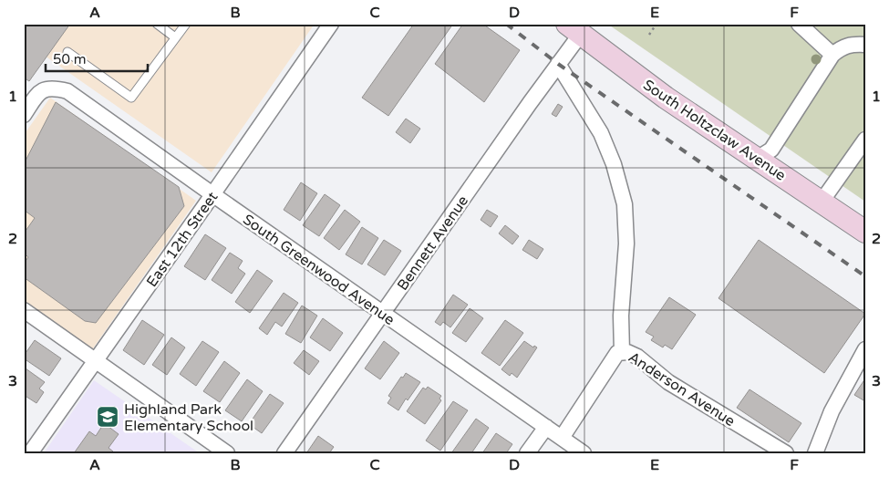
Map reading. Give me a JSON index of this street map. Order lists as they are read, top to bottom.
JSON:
{
  "streets": {
    "main road": ["South Holtzclaw Avenue"],
    "street": [
      "East 12th Street",
      "Bennett Avenue",
      "South Greenwood Avenue",
      "Anderson Avenue"
    ]
  },
  "crossings": [
    ["South Holtzclaw Avenue", "Bennett Avenue"],
    ["East 12th Street", "South Greenwood Avenue"],
    ["Bennett Avenue", "South Greenwood Avenue"],
    ["South Greenwood Avenue", "Anderson Avenue"]
  ],
  "places": {
    "school or university": ["Highland Park Elementary School"]
  },
  "scale_bar": "50 m",
  "grid": {
    "columns": [
      "A",
      "B",
      "C",
      "D",
      "E",
      "F"
    ],
    "rows": ["1", "2", "3"]
  }
}
